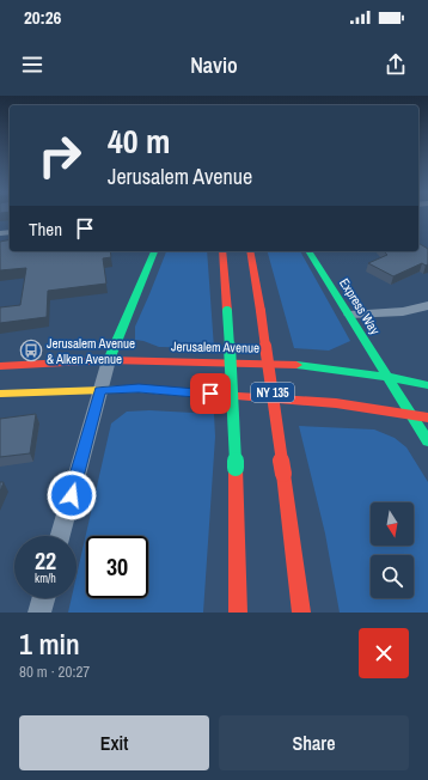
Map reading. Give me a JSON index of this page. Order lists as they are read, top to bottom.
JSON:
{
  "streets": {
    "main road": ["Express Way", "Jerusalem Avenue", "NY 135"]
  },
  "crossings": [
    ["Express Way", "Jerusalem Avenue"]
  ],
  "places": {
    "bus stop": ["Jerusalem Avenue & Alken Avenue"]
  },
  "north": "bottom",
  "page": {
    "status": "20:26",
    "header": "Navio",
    "turn": ["40 m", "Jerusalem Avenue"],
    "then": "Then",
    "speed": "22 km/h",
    "limit": "30",
    "heading": ["1 min", "80 m · 20:27"],
    "buttons": ["Exit", "Share"]
  }
}
